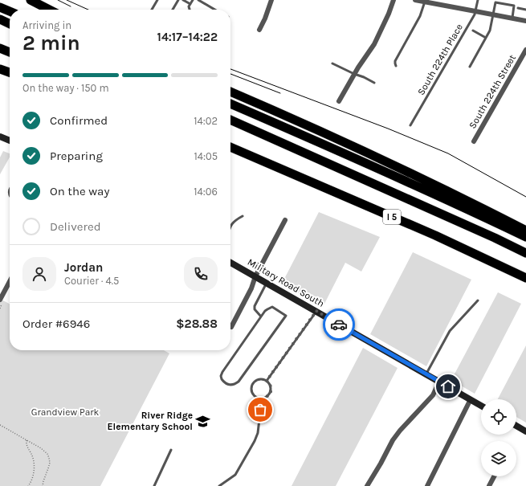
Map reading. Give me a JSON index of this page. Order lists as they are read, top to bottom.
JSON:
{
  "streets": {
    "highway": ["I 5"],
    "main road": ["Military Road South"],
    "street": ["South 224th Street"],
    "lane": ["South 224th Place"]
  },
  "parks": ["Grandview Park"],
  "places": {
    "school or university": ["River Ridge Elementary School"]
  },
  "page": {
    "heading": ["2 min", "Arriving in", "14:17–14:22"],
    "panel": [
      "Jordan",
      "Courier · 4.5",
      "Order #6946",
      "$28.88"
    ],
    "bar": "On the way · 150 m",
    "list": [
      ["Confirmed", "14:02"],
      ["Preparing", "14:05"],
      ["On the way", "14:06"],
      "Delivered"
    ]
  }
}
